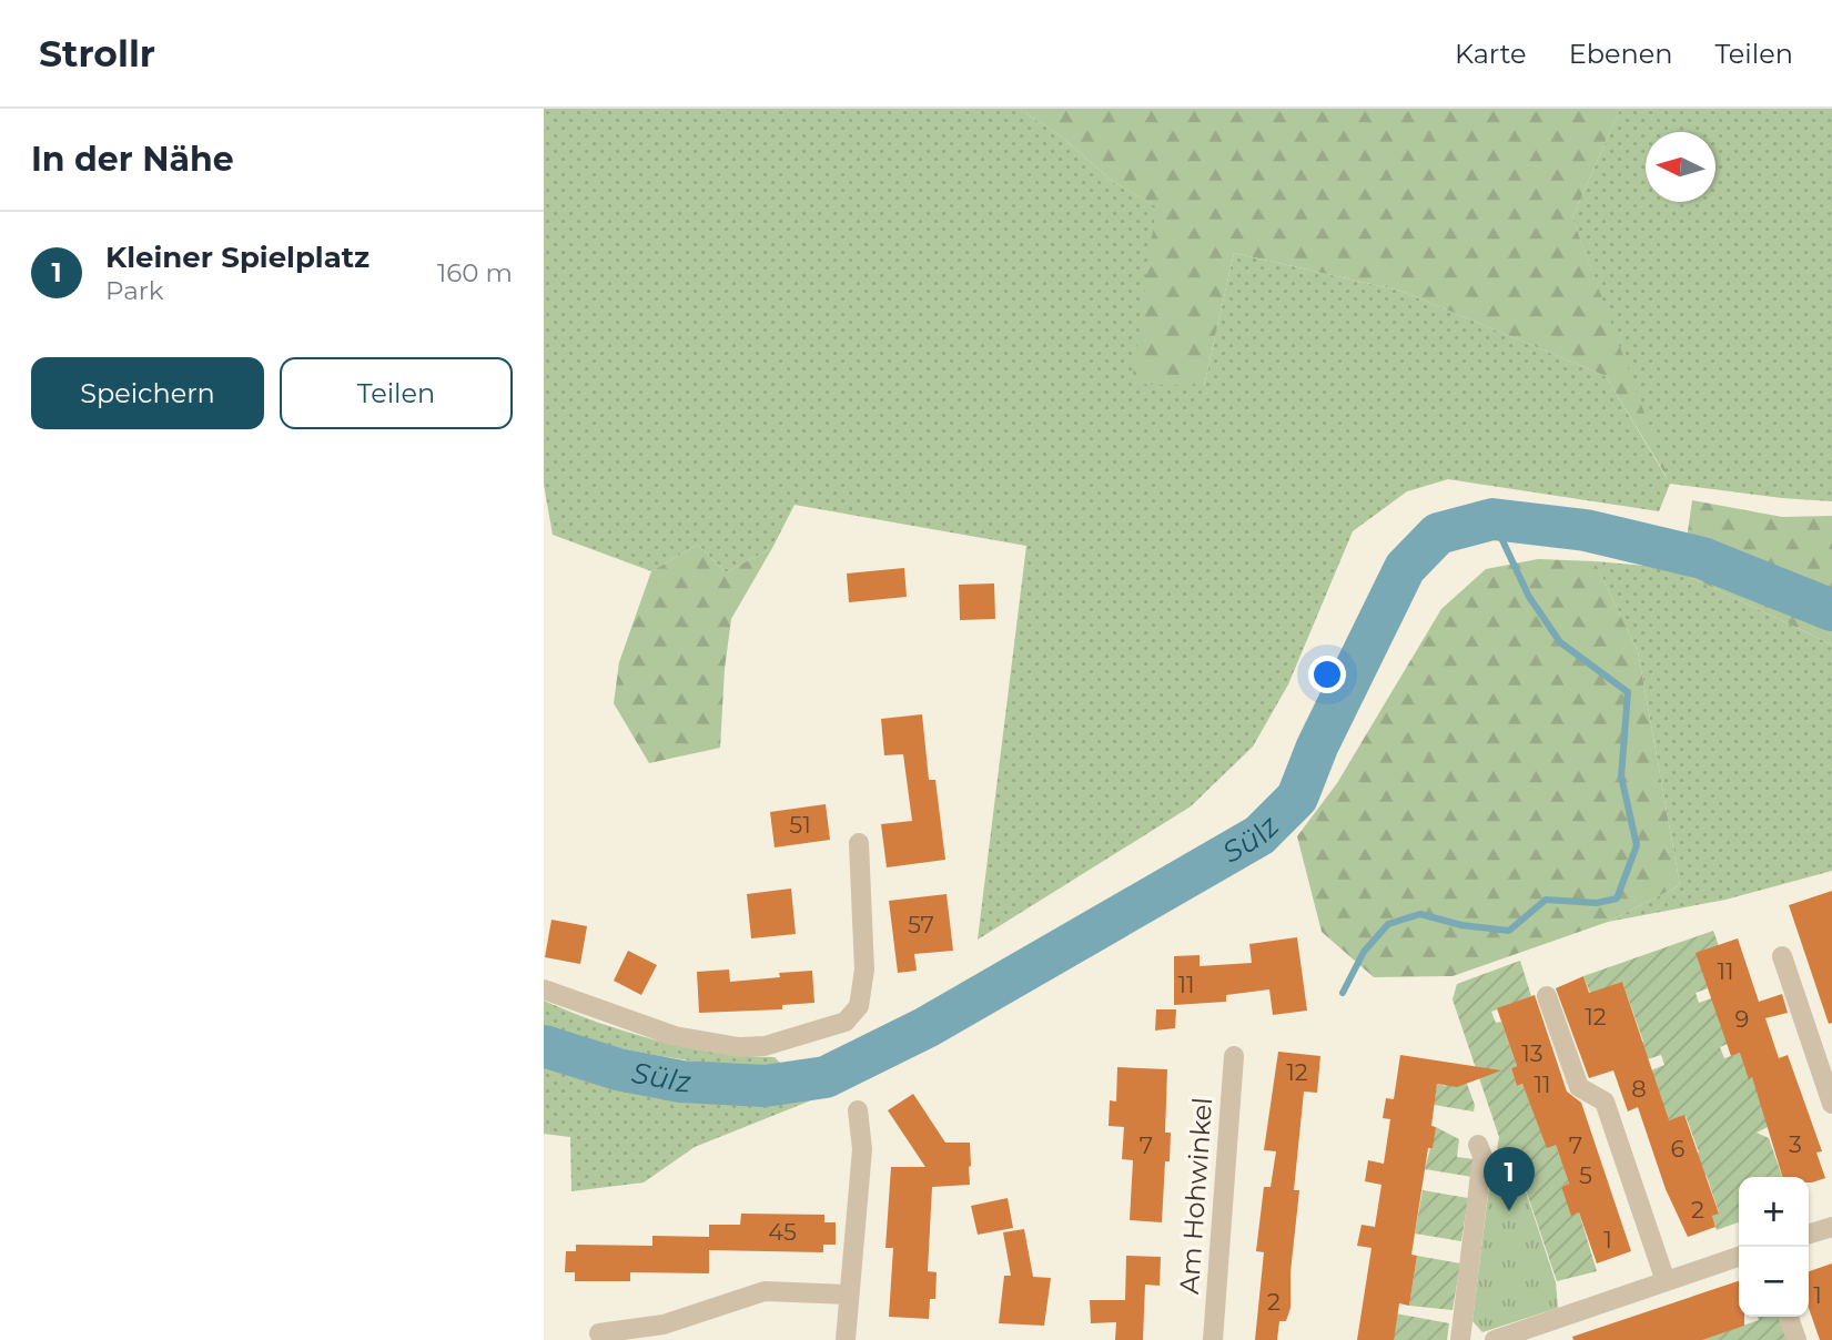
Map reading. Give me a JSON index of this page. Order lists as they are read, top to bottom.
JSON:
{
  "streets": {
    "street": ["Am Hohwinkel"]
  },
  "water": ["Sülz"],
  "house_numbers": [
    "51",
    "57",
    "11",
    "11",
    "12",
    "9",
    "13",
    "12",
    "11",
    "8",
    "3",
    "7",
    "7",
    "6",
    "5",
    "2",
    "45",
    "1",
    "1",
    "2"
  ],
  "north": "left",
  "page": {
    "header": "Strollr",
    "nav": ["Karte", "Ebenen", "Teilen"],
    "heading": "In der Nähe",
    "list": [
      {
        "mark": "1",
        "name": "Kleiner Spielplatz",
        "note": "Park",
        "value": "160 m"
      }
    ],
    "buttons": ["Speichern", "Teilen"],
    "pins": "1",
    "map_buttons": ["+", "−"]
  }
}
